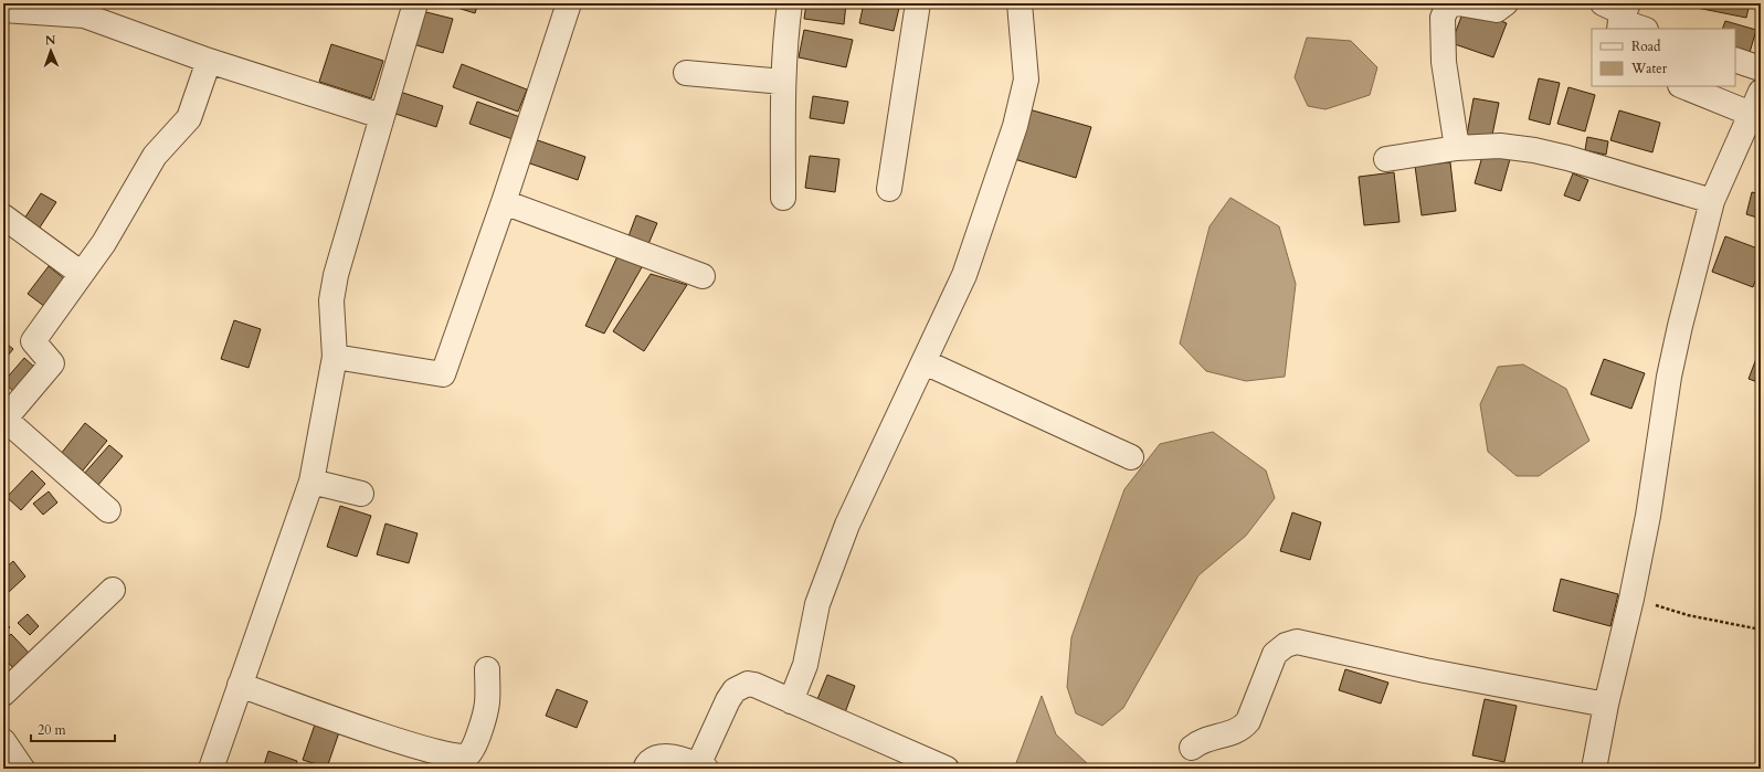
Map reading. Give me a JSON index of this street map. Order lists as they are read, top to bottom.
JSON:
{
  "legend": ["Road", "Water"],
  "scale_bar": "20 m",
  "north": "top"
}
